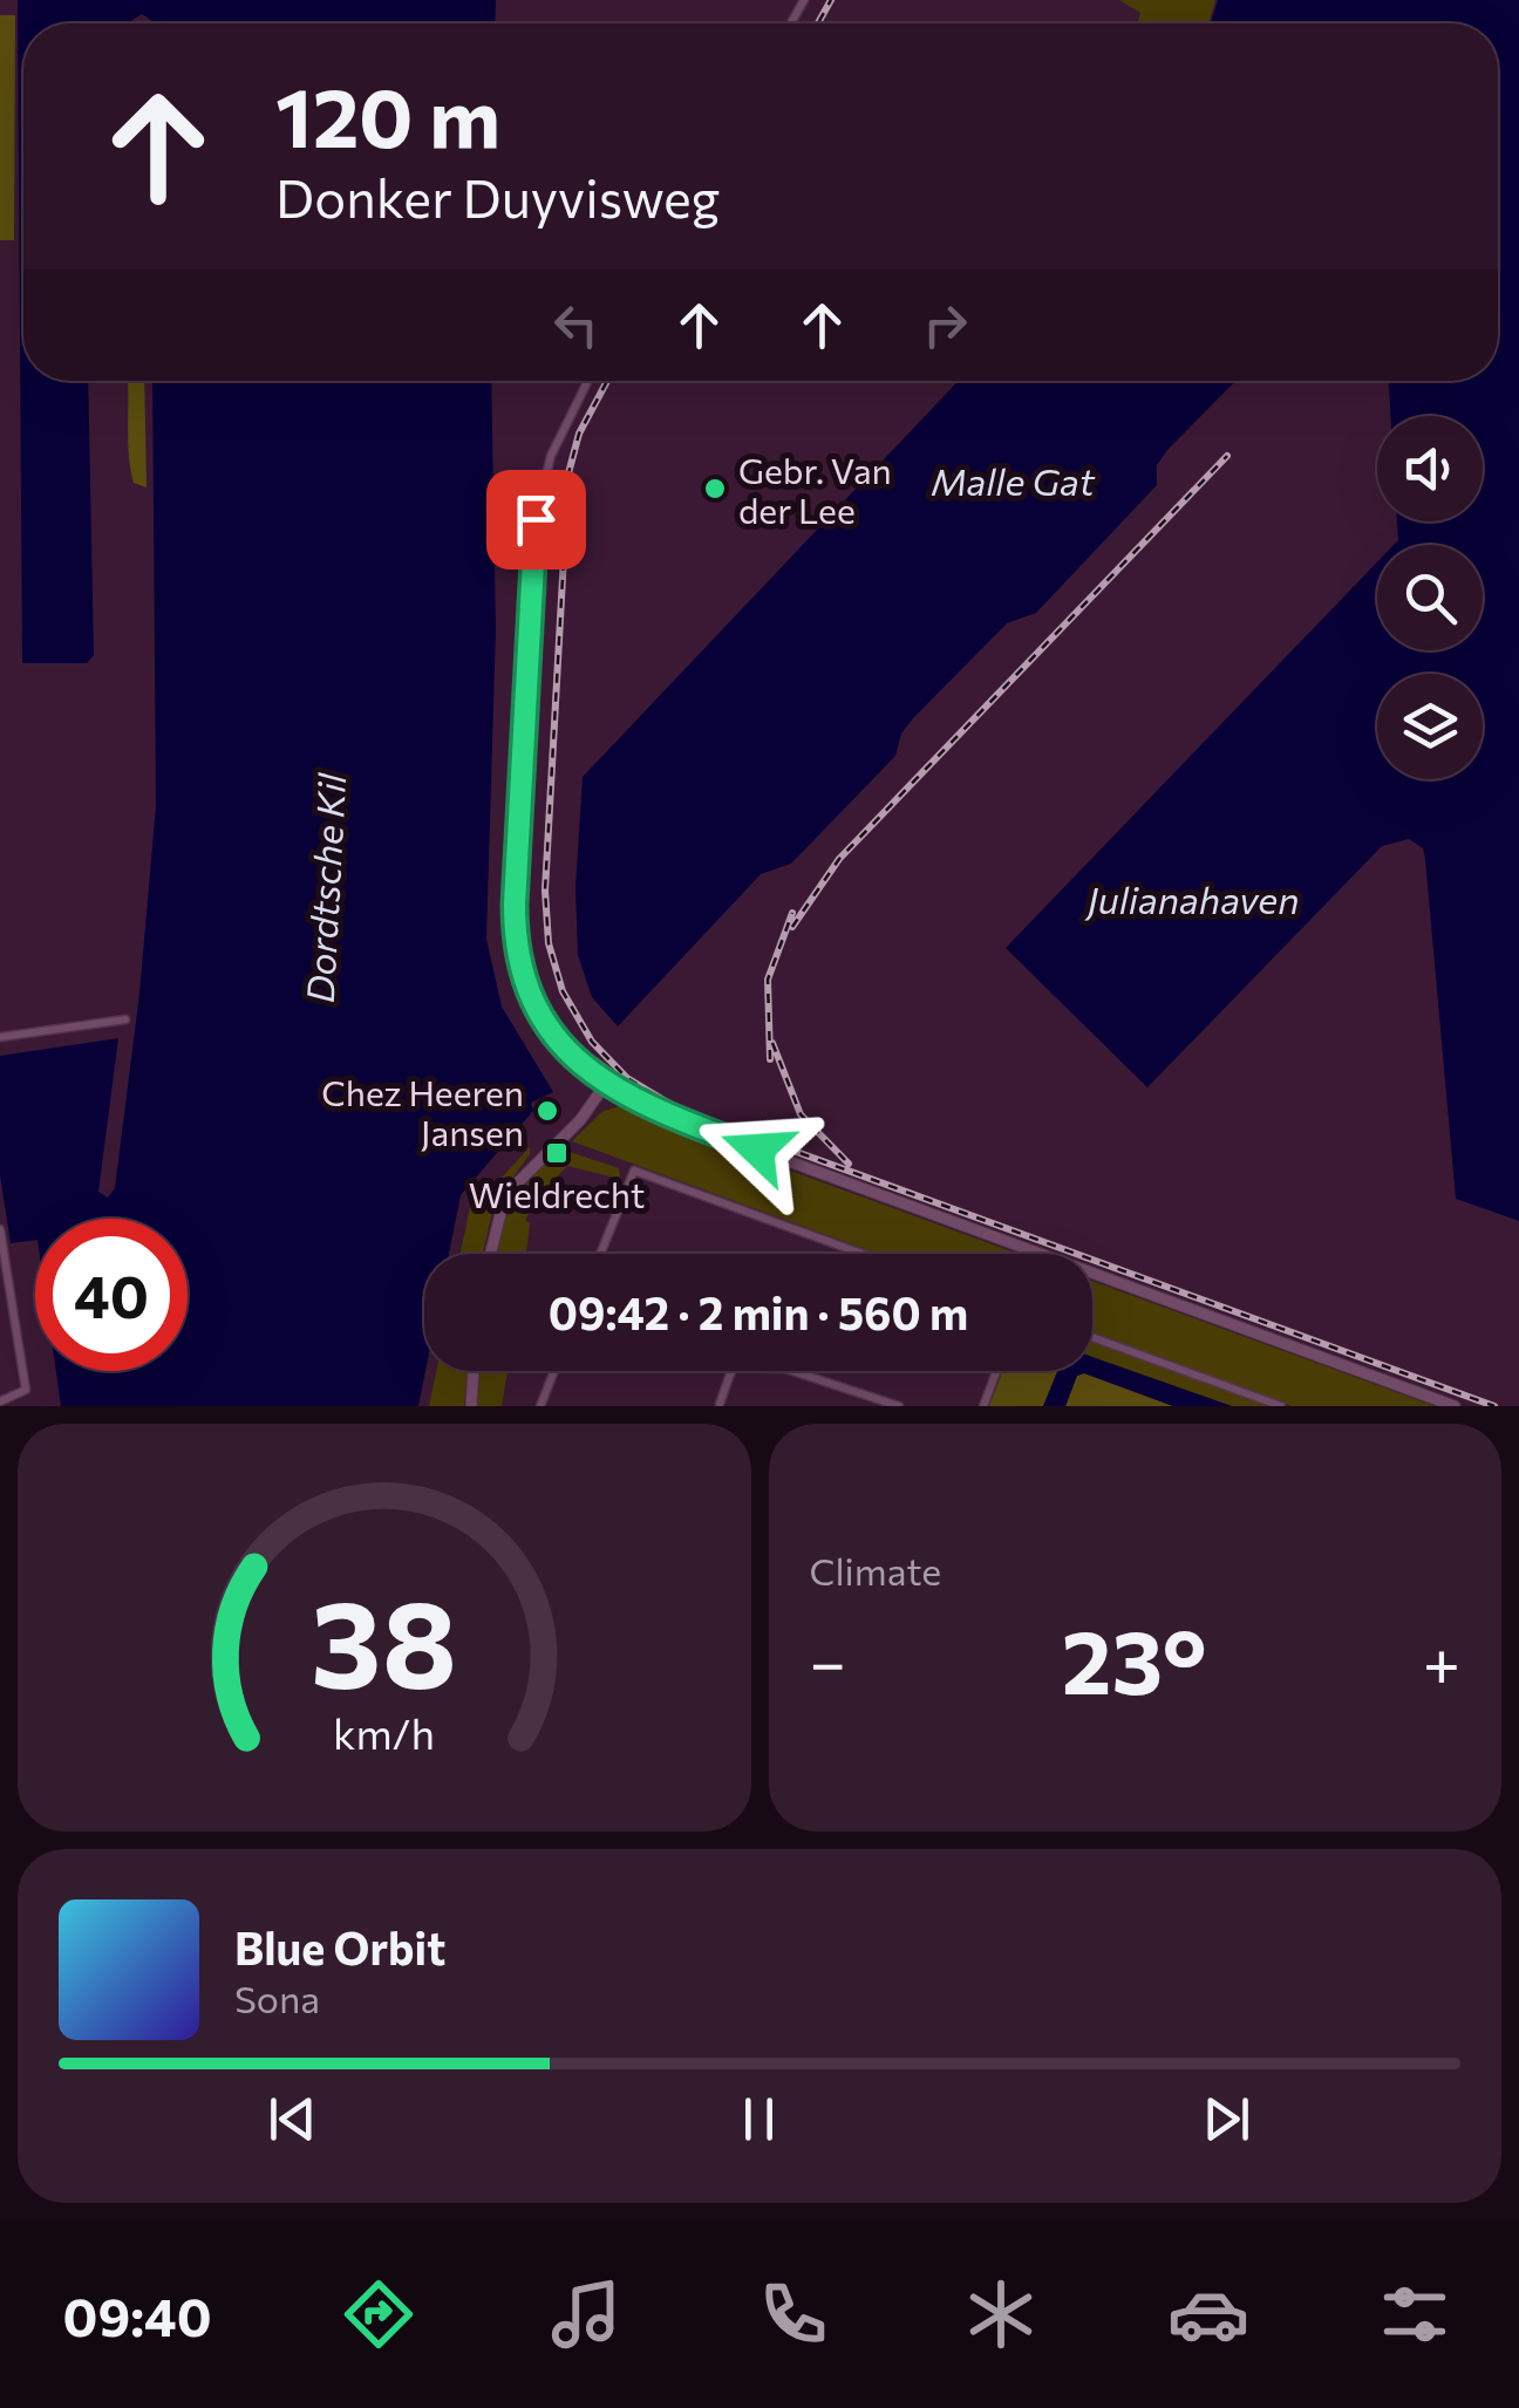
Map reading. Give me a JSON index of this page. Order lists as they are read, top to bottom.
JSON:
{
  "water": ["Malle Gat", "Dordtsche Kil", "Julianahaven"],
  "places": {
    "other": ["Gebr. Van der Lee", "Chez Heeren Jansen"],
    "transit": ["Wieldrecht"]
  },
  "page": {
    "turn": ["120 m", "Donker Duyvisweg"],
    "limit": "40",
    "trip": "09:42 · 2 min · 560 m",
    "tile": "Climate",
    "heat": ["−", "23°", "+"],
    "song": ["Blue Orbit", "Sona"],
    "tabs": "09:40",
    "gauge": ["38", "km/h"]
  }
}
